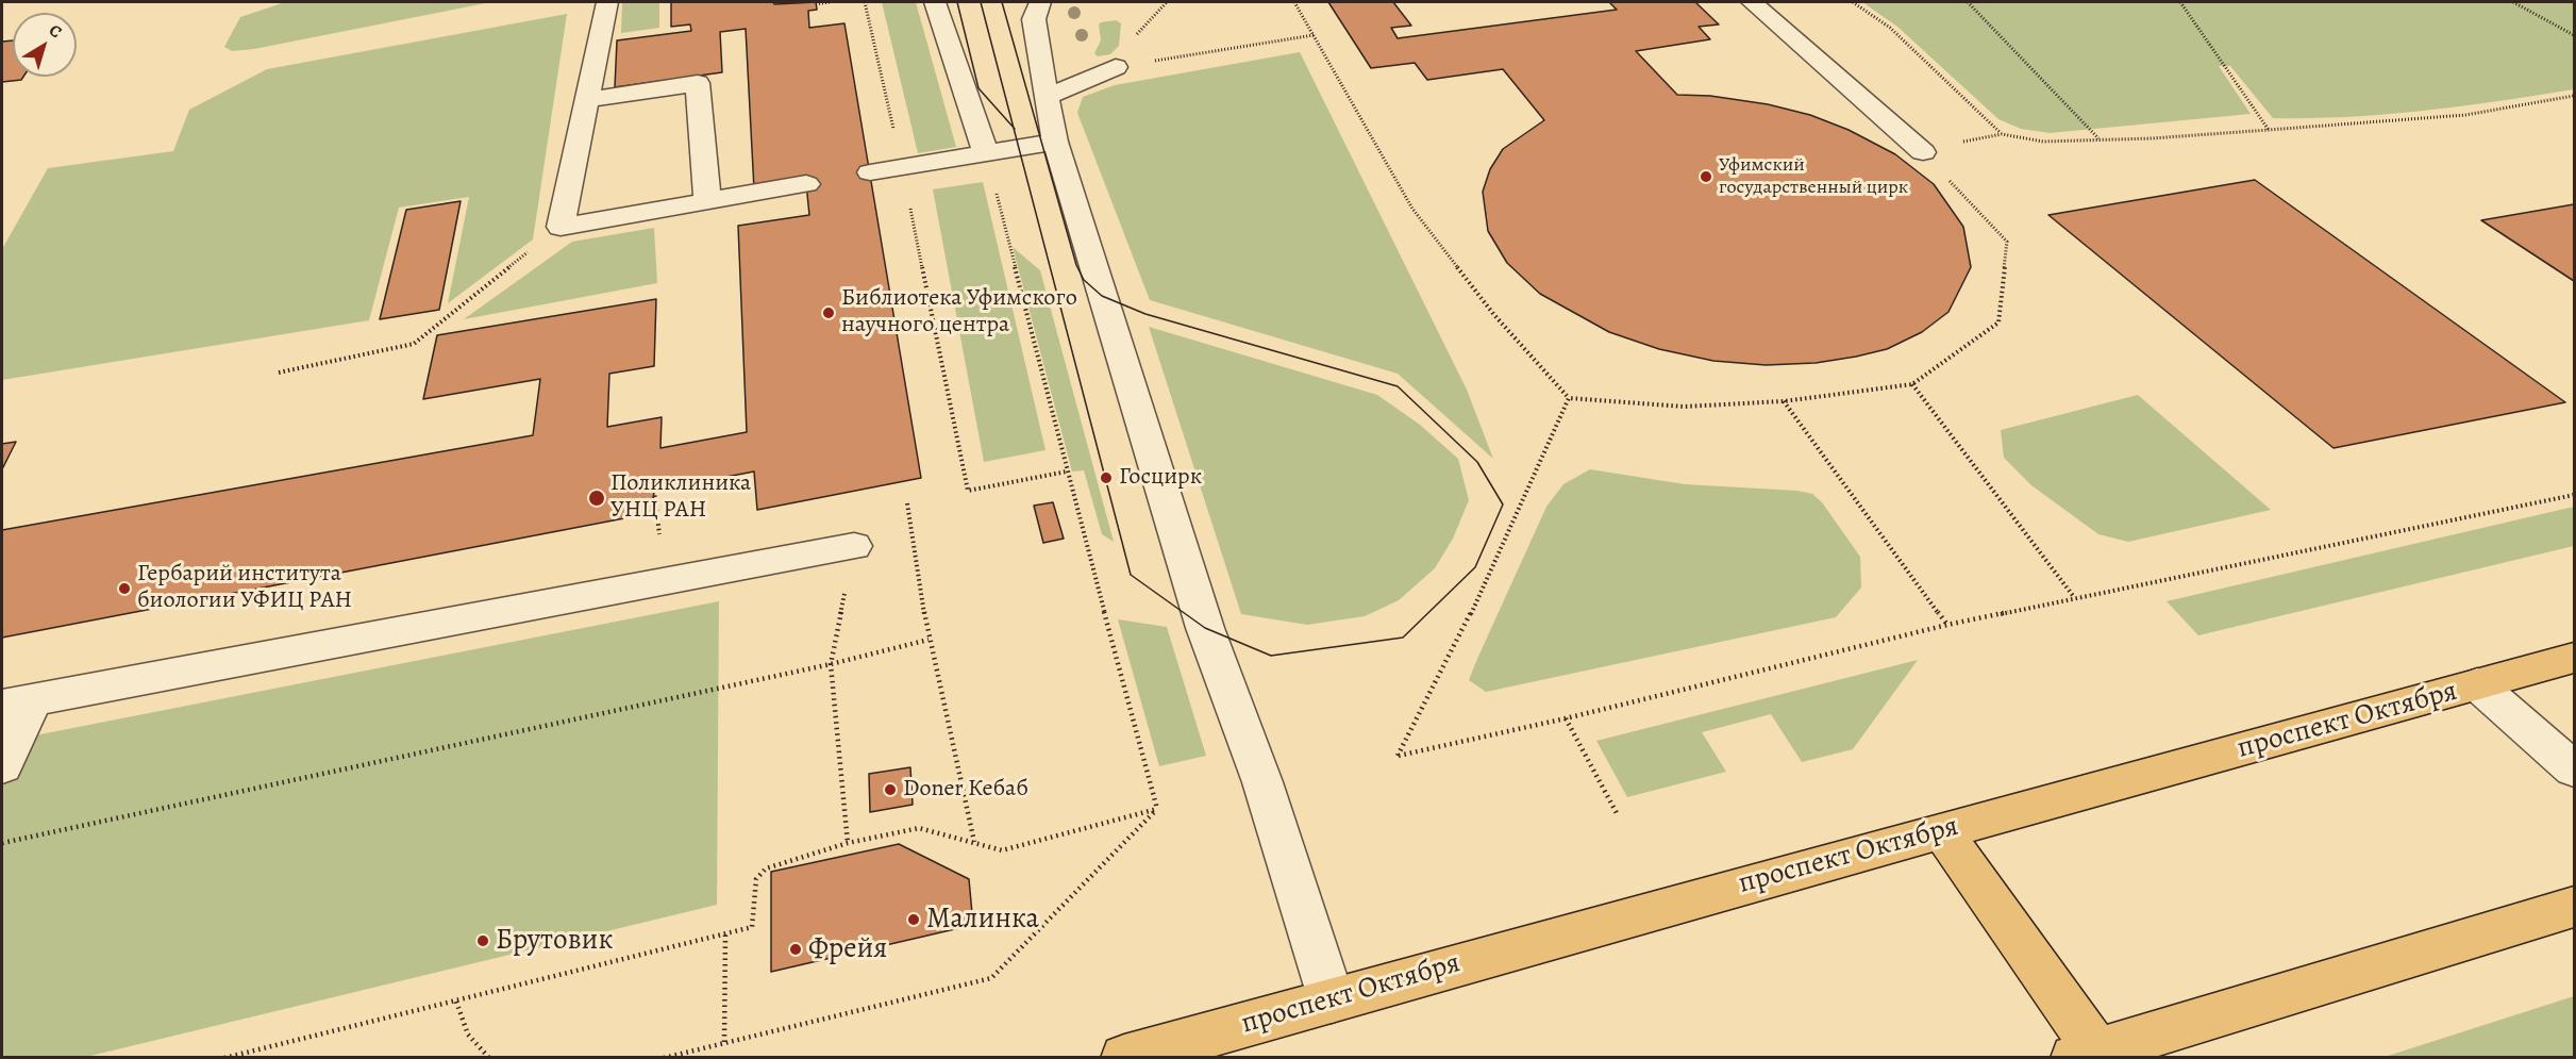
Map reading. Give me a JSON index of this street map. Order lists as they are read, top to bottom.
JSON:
{
  "streets": {
    "main road": ["проспект Октября"]
  },
  "places": [
    "Уфимский государственный цирк",
    "Библиотека Уфимского научного центра",
    "Госцирк",
    "Поликлиника УНЦ РАН",
    "Гербарий института биологии УФИЦ РАН",
    "Doner Кебаб",
    "Малинка",
    "Брутовик",
    "Фрейя"
  ],
  "north": "top right"
}
